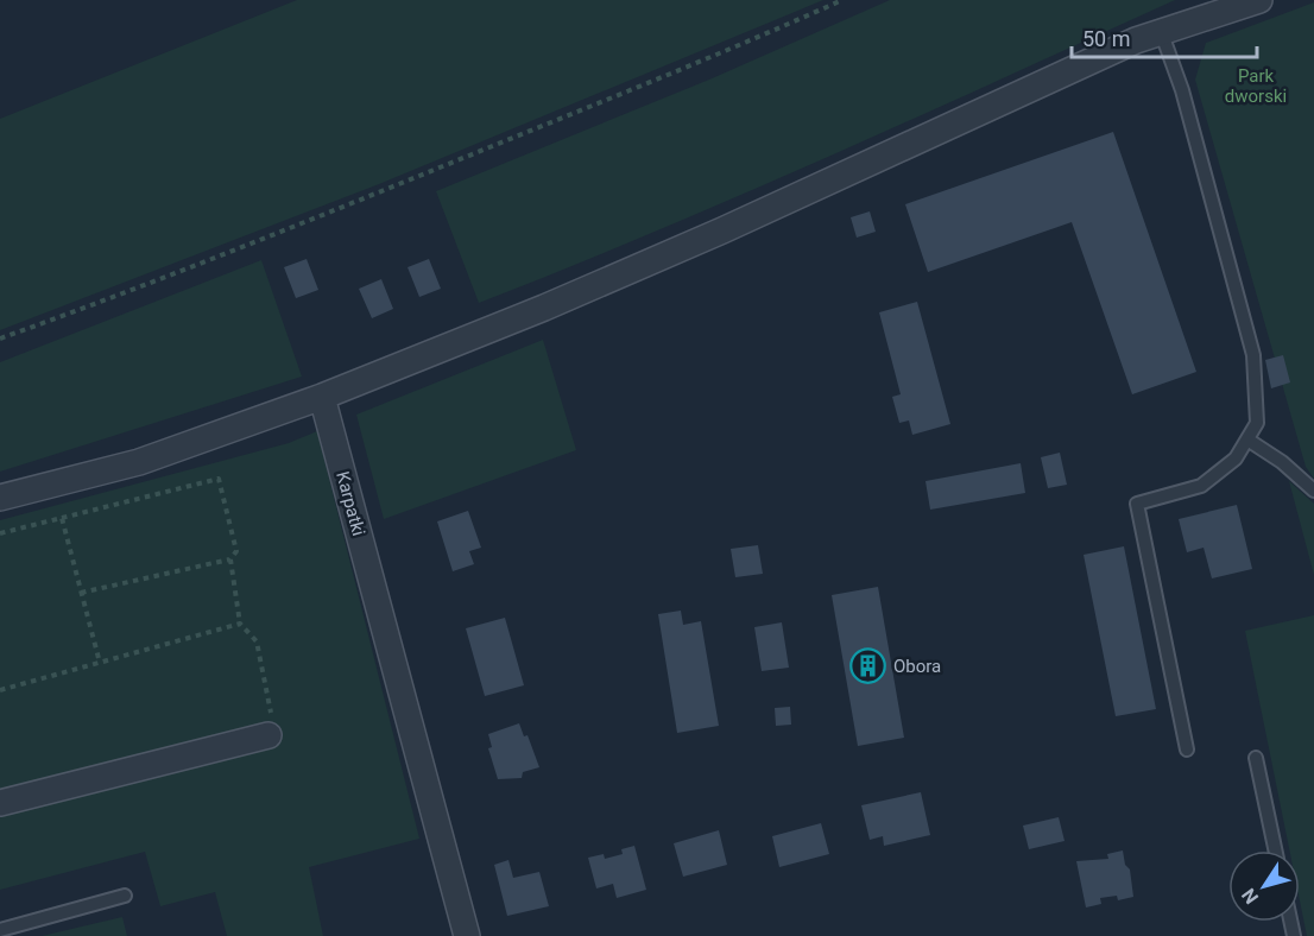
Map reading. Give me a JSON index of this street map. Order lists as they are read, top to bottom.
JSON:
{
  "streets": {
    "street": ["Karpatki"]
  },
  "parks": ["Park dworski"],
  "places": {
    "building": ["Obora"]
  },
  "scale_bar": "50 m",
  "north": "bottom left"
}
